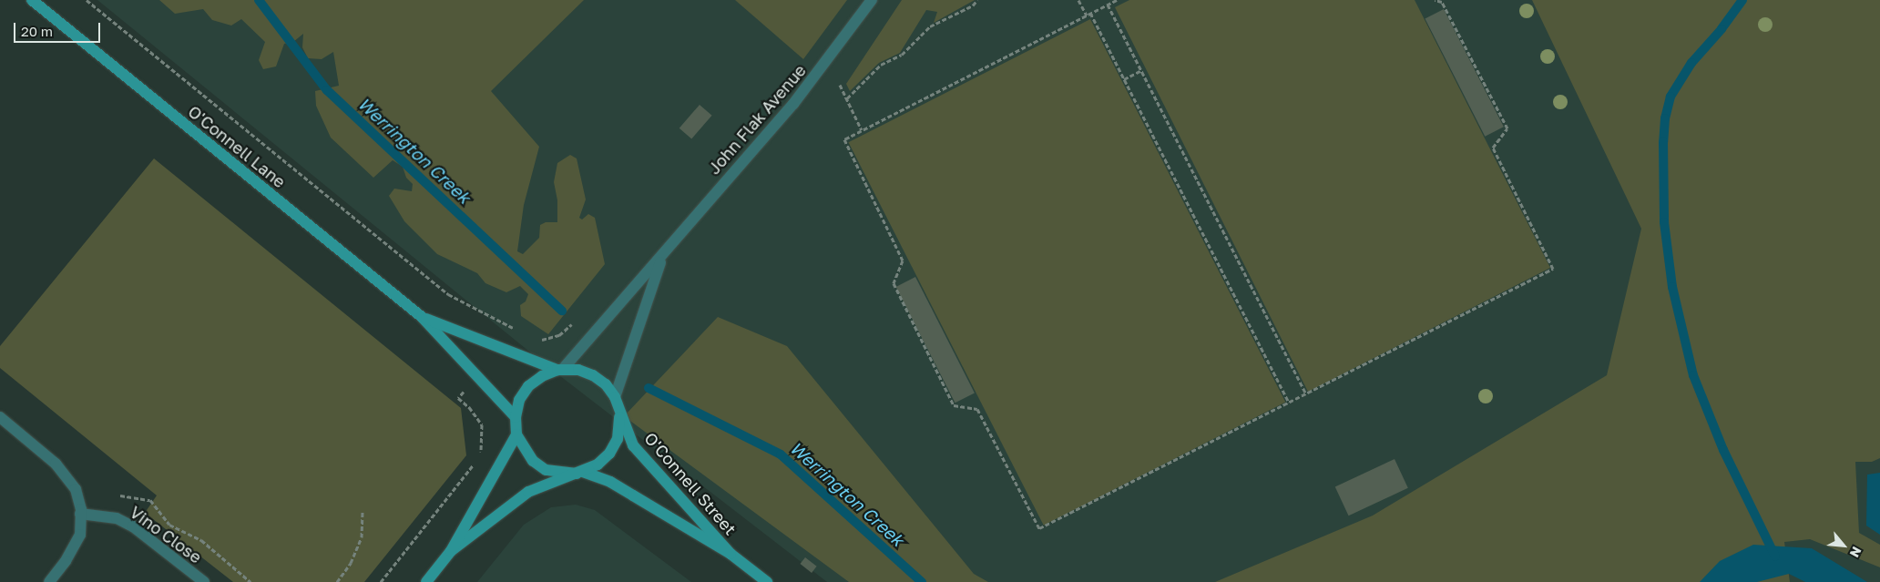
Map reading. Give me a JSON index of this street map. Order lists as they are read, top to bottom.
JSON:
{
  "streets": {
    "street": [
      "John Flak Avenue",
      "O'Connell Lane",
      "O'Connell Street",
      "Vino Close"
    ]
  },
  "crossings": [
    ["John Flak Avenue", "O'Connell Lane"],
    ["John Flak Avenue", "O'Connell Street"],
    ["O'Connell Lane", "O'Connell Street"]
  ],
  "water": ["Werrington Creek"],
  "scale_bar": "20 m",
  "north": "bottom right"
}
